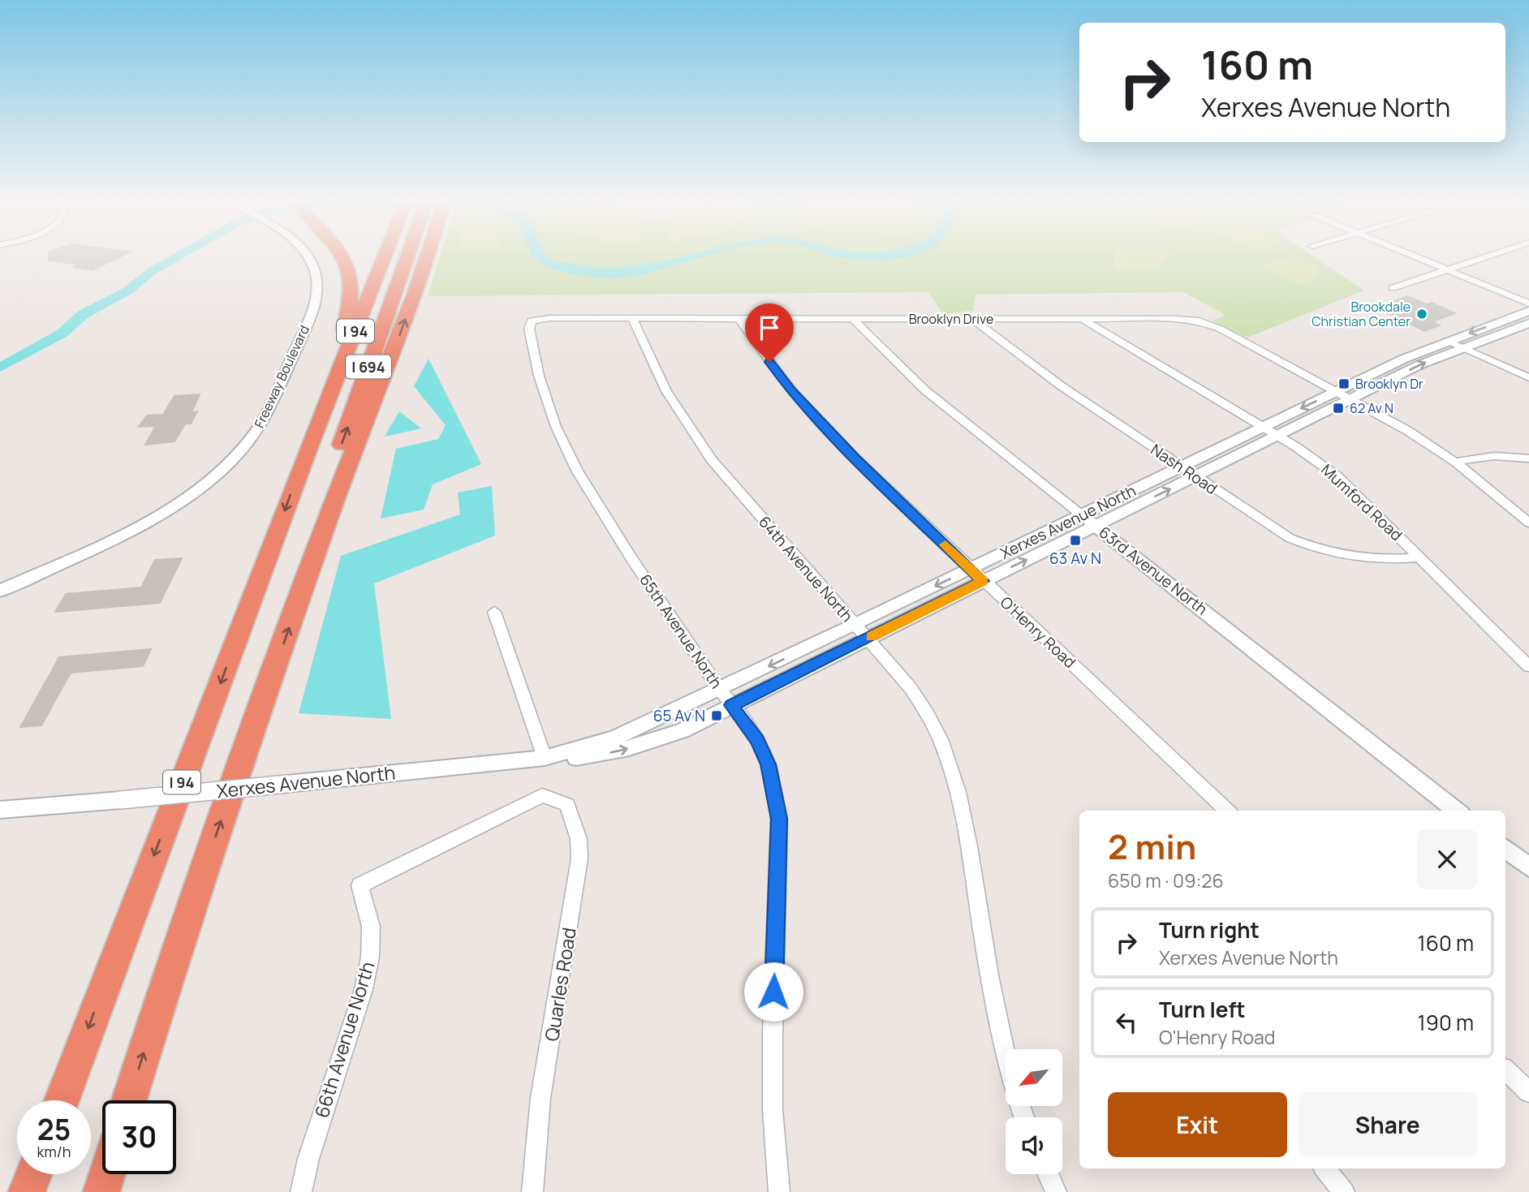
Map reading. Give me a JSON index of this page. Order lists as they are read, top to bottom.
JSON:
{
  "streets": {
    "highway": ["I 94", "I 694"],
    "street": [
      "Brooklyn Drive",
      "Freeway Boulevard",
      "Nash Road",
      "Mumford Road",
      "Xerxes Avenue North",
      "64th Avenue North",
      "63rd Avenue North",
      "65th Avenue North",
      "O'Henry Road",
      "Quarles Road",
      "66th Avenue North"
    ]
  },
  "crossings": [
    ["Brooklyn Drive", "Nash Road"],
    ["Brooklyn Drive", "Mumford Road"],
    ["Brooklyn Drive", "Xerxes Avenue North"],
    ["Brooklyn Drive", "64th Avenue North"],
    ["Brooklyn Drive", "63rd Avenue North"],
    ["Brooklyn Drive", "65th Avenue North"],
    ["Brooklyn Drive", "O'Henry Road"],
    ["I 94", "I 694"],
    ["Nash Road", "Mumford Road"],
    ["Nash Road", "Xerxes Avenue North"],
    ["Mumford Road", "Xerxes Avenue North"],
    ["Xerxes Avenue North", "64th Avenue North"],
    ["Xerxes Avenue North", "63rd Avenue North"],
    ["Xerxes Avenue North", "65th Avenue North"],
    ["Xerxes Avenue North", "O'Henry Road"],
    ["Quarles Road", "66th Avenue North"]
  ],
  "places": {
    "other": ["Brookdale Christian Center"],
    "transit": [
      "Brooklyn Dr",
      "62 Av N",
      "63 Av N",
      "65 Av N"
    ]
  },
  "north": "bottom left",
  "page": {
    "turn": ["160 m", "Xerxes Avenue North"],
    "heading": ["2 min", "650 m · 09:26"],
    "list": [
      {
        "name": "Turn right",
        "note": "Xerxes Avenue North",
        "value": "160 m"
      },
      {
        "name": "Turn left",
        "note": "O'Henry Road",
        "value": "190 m"
      }
    ],
    "buttons": ["Exit", "Share"],
    "speed": "25 km/h",
    "limit": "30"
  }
}
